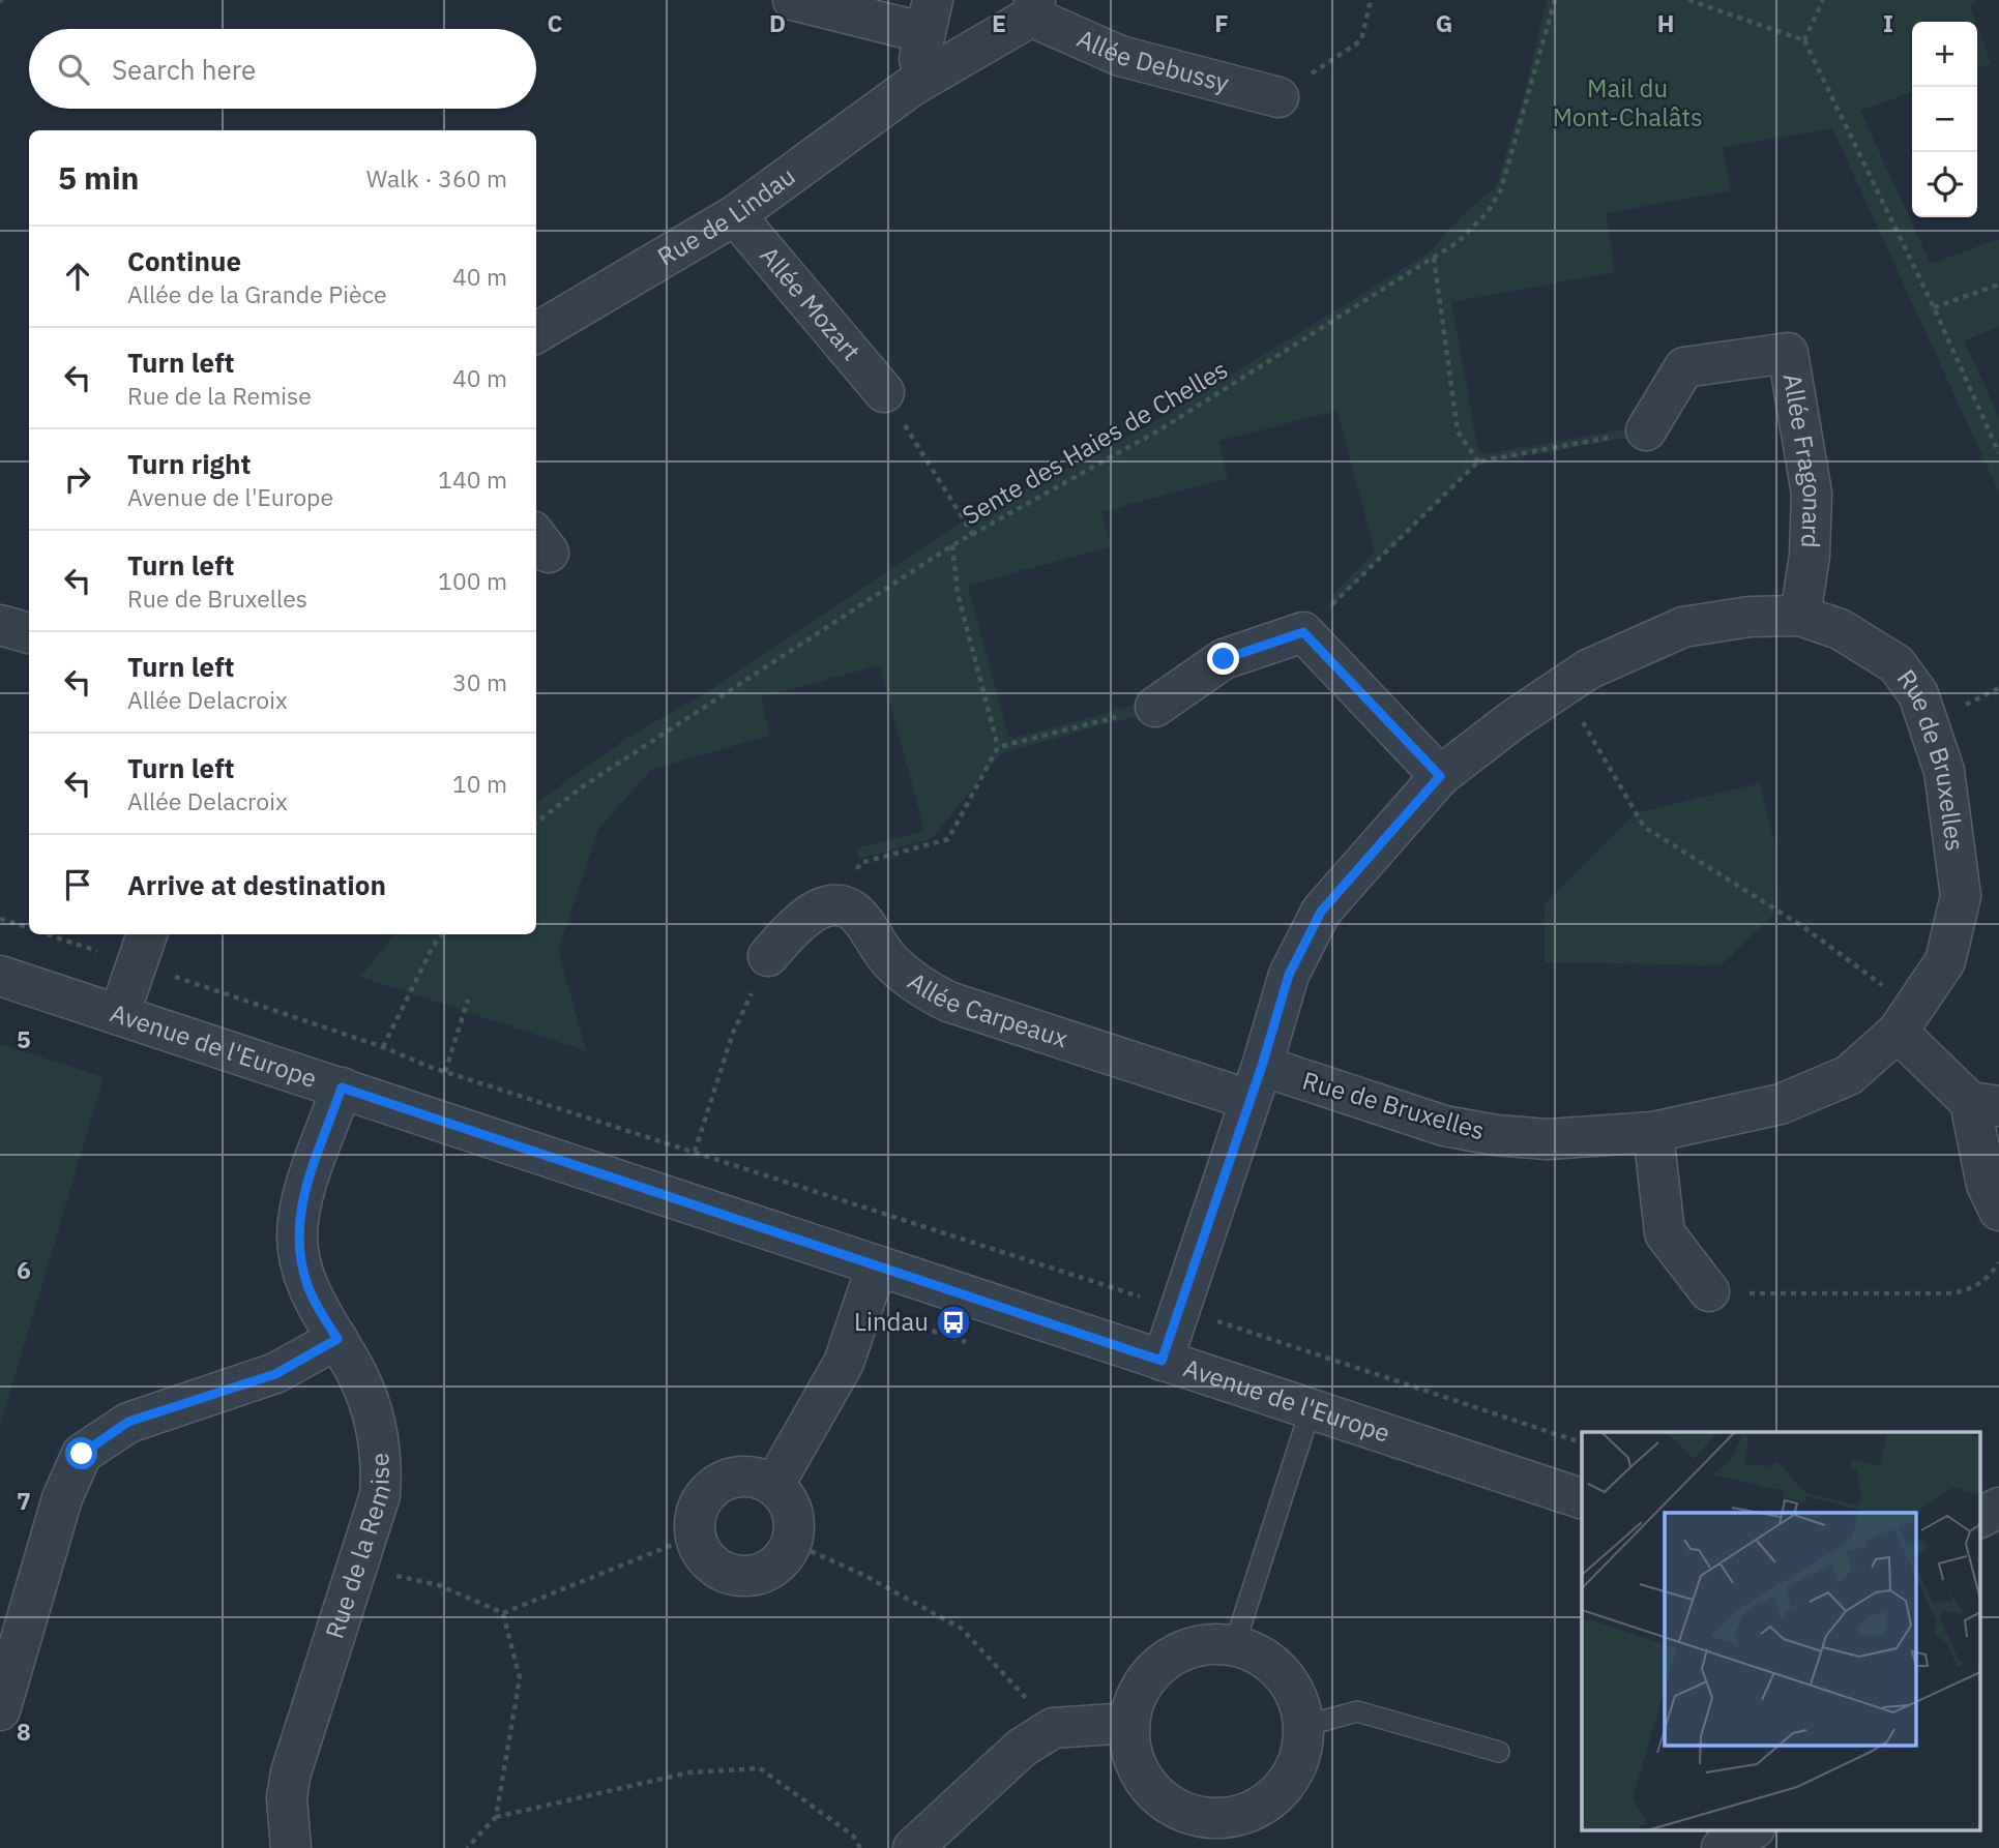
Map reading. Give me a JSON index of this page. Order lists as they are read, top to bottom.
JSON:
{
  "streets": {
    "street": [
      "Allée Debussy",
      "Rue de Lindau",
      "Allée Mozart",
      "Allée Fragonard",
      "Rue de Bruxelles",
      "Allée Carpeaux",
      "Avenue de l'Europe",
      "Rue de la Remise"
    ],
    "path": ["Sente des Haies de Chelles"]
  },
  "crossings": [
    ["Allée Debussy", "Rue de Lindau"],
    ["Rue de Lindau", "Allée Mozart"],
    ["Allée Fragonard", "Rue de Bruxelles"],
    ["Rue de Bruxelles", "Allée Carpeaux"],
    ["Rue de Bruxelles", "Avenue de l'Europe"],
    ["Avenue de l'Europe", "Rue de la Remise"]
  ],
  "parks": ["Mail du Mont-Chalâts"],
  "places": {
    "bus stop": ["Lindau"]
  },
  "page": {
    "map_buttons": ["+", "−"],
    "search": "Search here",
    "heading": ["5 min", "Walk · 360 m"],
    "list": [
      ["Continue", "Allée de la Grande Pièce", "40 m"],
      ["Turn left", "Rue de la Remise", "40 m"],
      ["Turn right", "Avenue de l'Europe", "140 m"],
      ["Turn left", "Rue de Bruxelles", "100 m"],
      ["Turn left", "Allée Delacroix", "30 m"],
      ["Turn left", "Allée Delacroix", "10 m"],
      "Arrive at destination"
    ]
  },
  "grid": {
    "columns": [
      "C",
      "D",
      "E",
      "F",
      "G",
      "H",
      "I"
    ],
    "rows": [
      "5",
      "6",
      "7",
      "8"
    ]
  }
}
